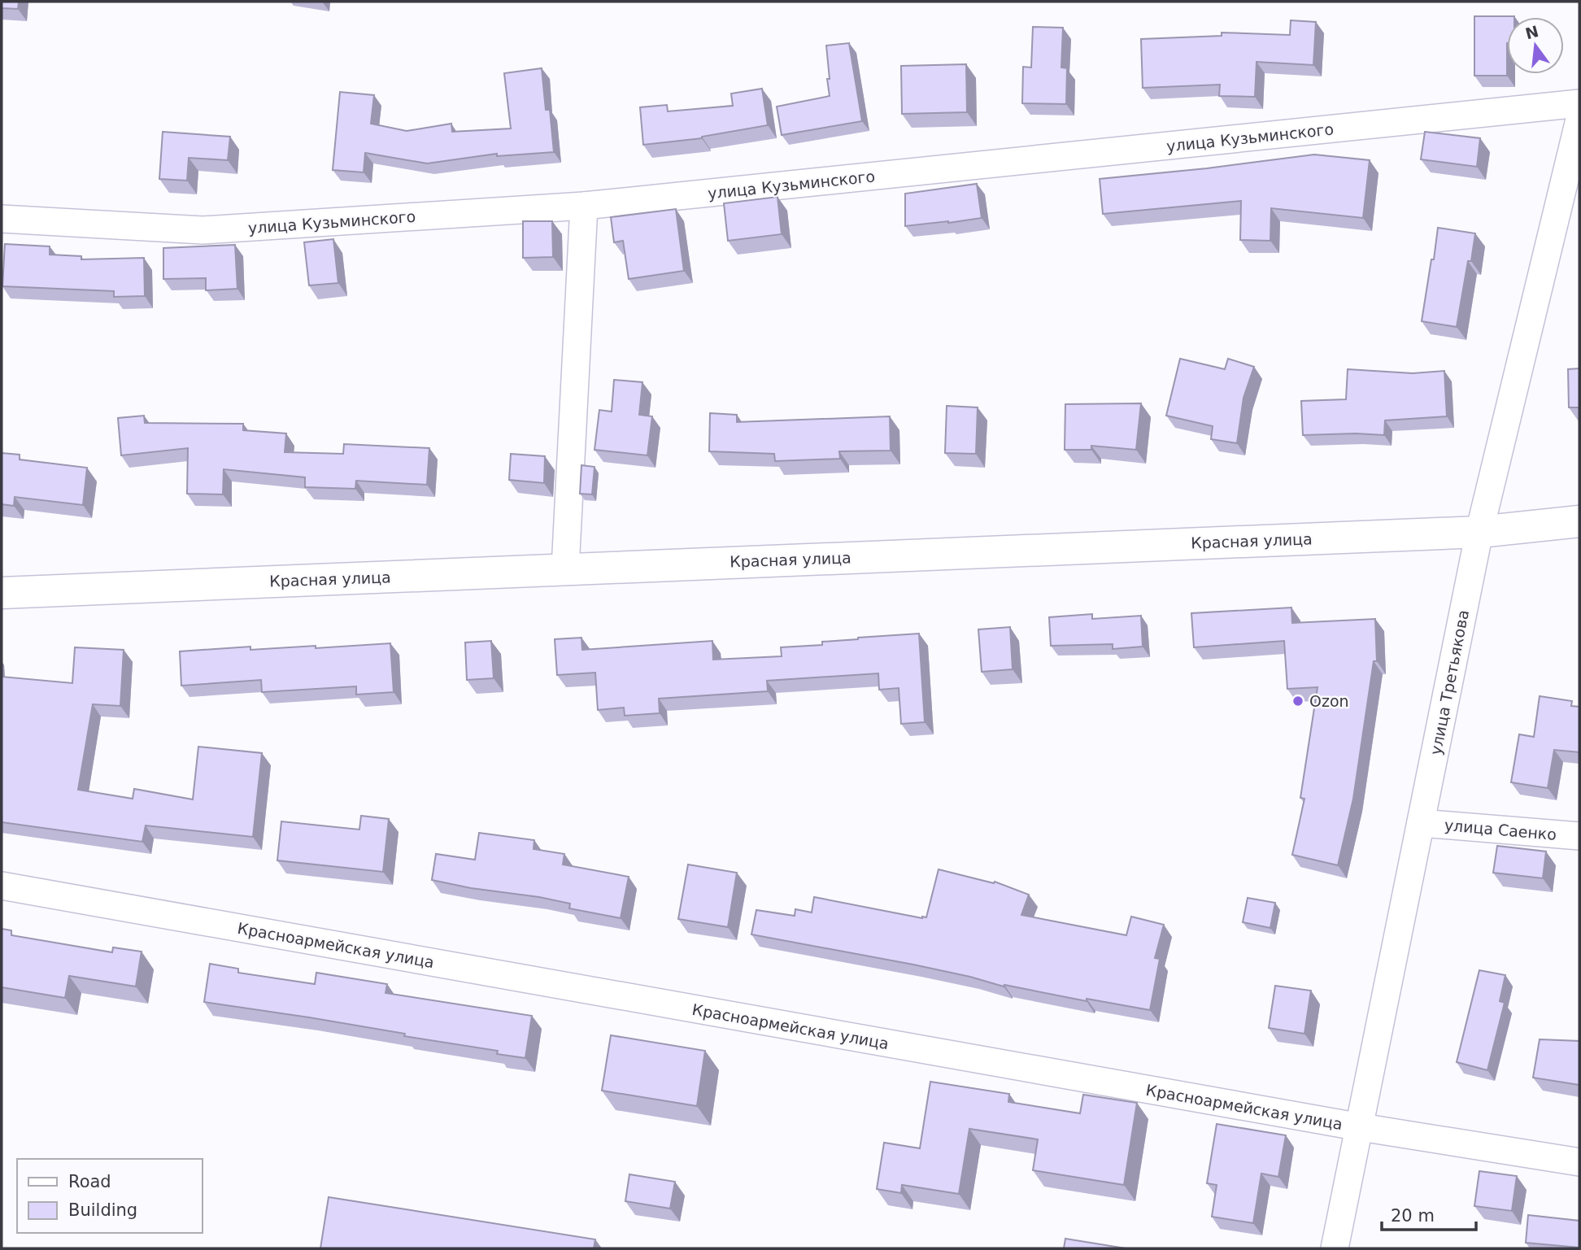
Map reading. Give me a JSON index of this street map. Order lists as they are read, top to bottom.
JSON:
{
  "streets": {
    "main road": ["Красная улица"],
    "street": [
      "улица Кузьминского",
      "улица Третьякова",
      "улица Саенко",
      "Красноармейская улица"
    ]
  },
  "crossings": [
    ["Красная улица", "улица Третьякова"],
    ["улица Третьякова", "улица Саенко"],
    ["улица Третьякова", "Красноармейская улица"]
  ],
  "places": ["Ozon"],
  "legend": ["Road", "Building"],
  "scale_bar": "20 m",
  "north": "top"
}
